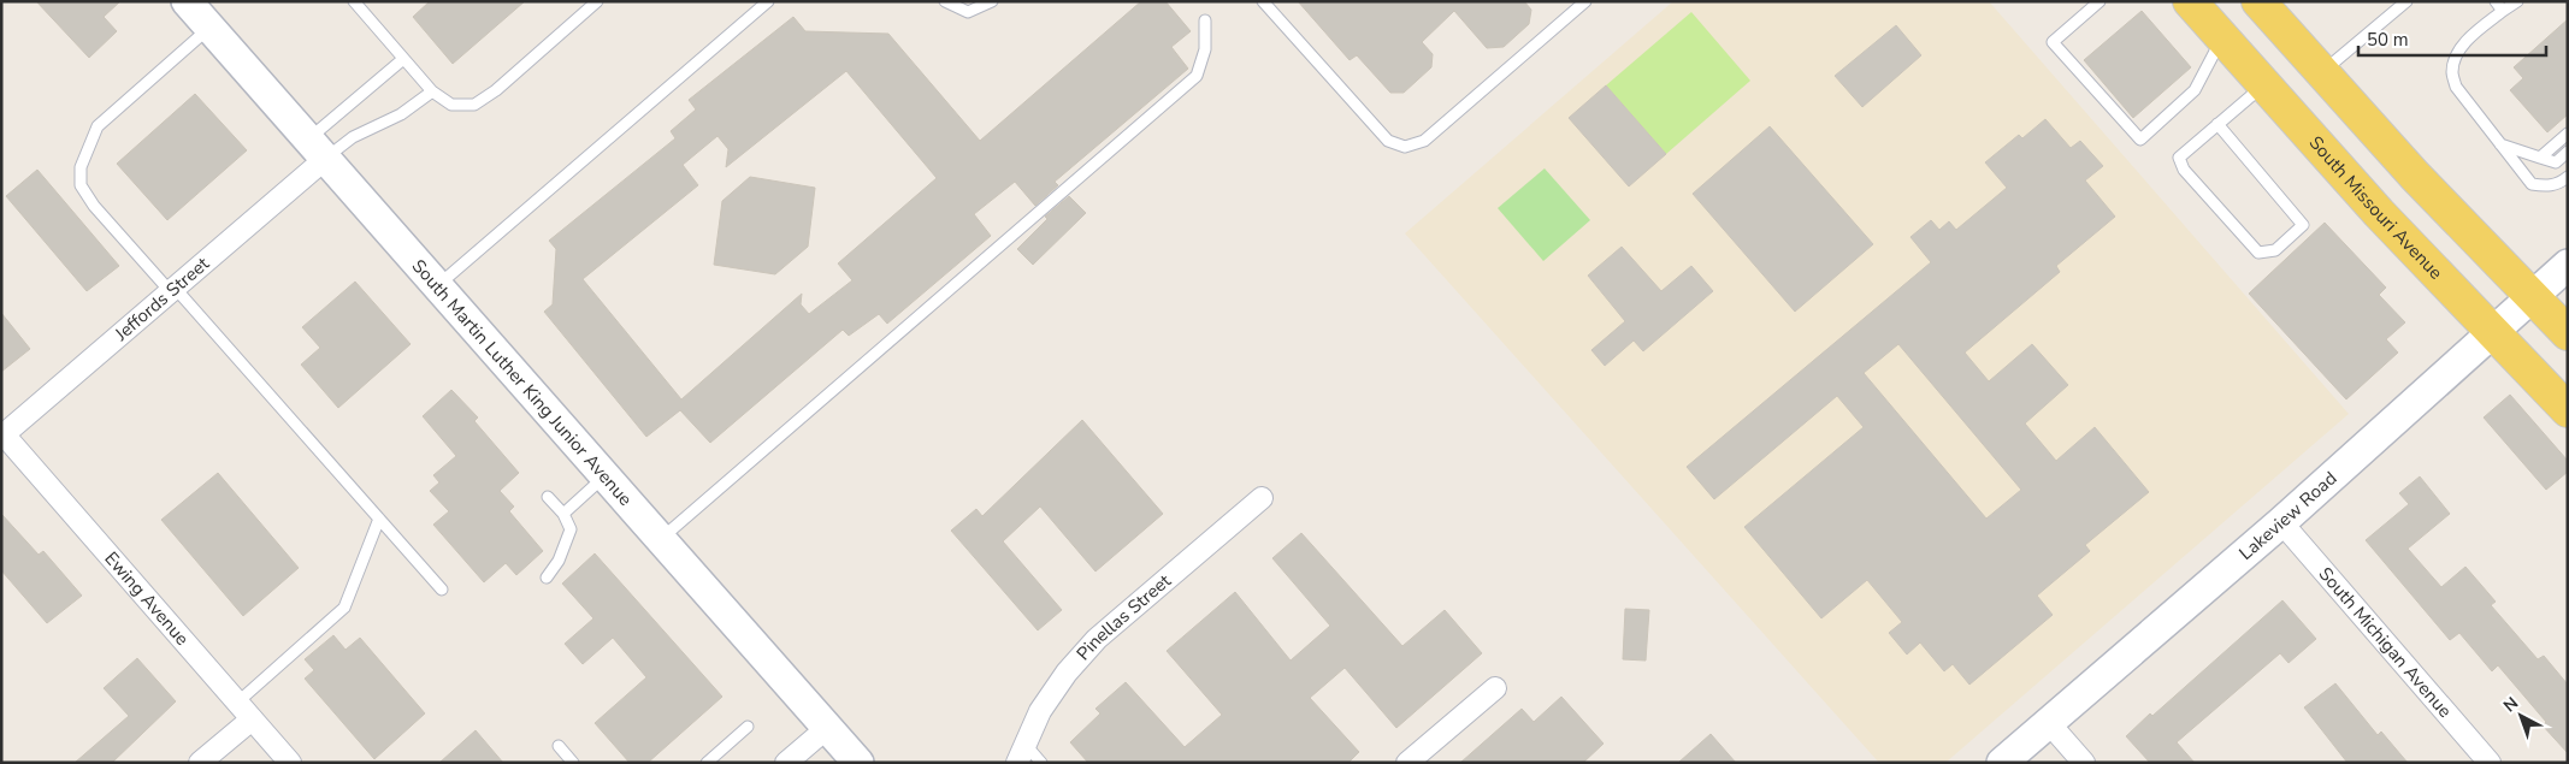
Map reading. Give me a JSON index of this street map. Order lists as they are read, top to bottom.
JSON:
{
  "streets": {
    "main road": ["South Missouri Avenue"],
    "street": [
      "Jeffords Street",
      "South Martin Luther King Junior Avenue",
      "Lakeview Road",
      "Ewing Avenue",
      "Pinellas Street",
      "South Michigan Avenue"
    ]
  },
  "crossings": [
    ["South Missouri Avenue", "Lakeview Road"],
    ["Jeffords Street", "South Martin Luther King Junior Avenue"],
    ["Jeffords Street", "Ewing Avenue"],
    ["Lakeview Road", "South Michigan Avenue"]
  ],
  "scale_bar": "50 m",
  "north": "top left"
}
